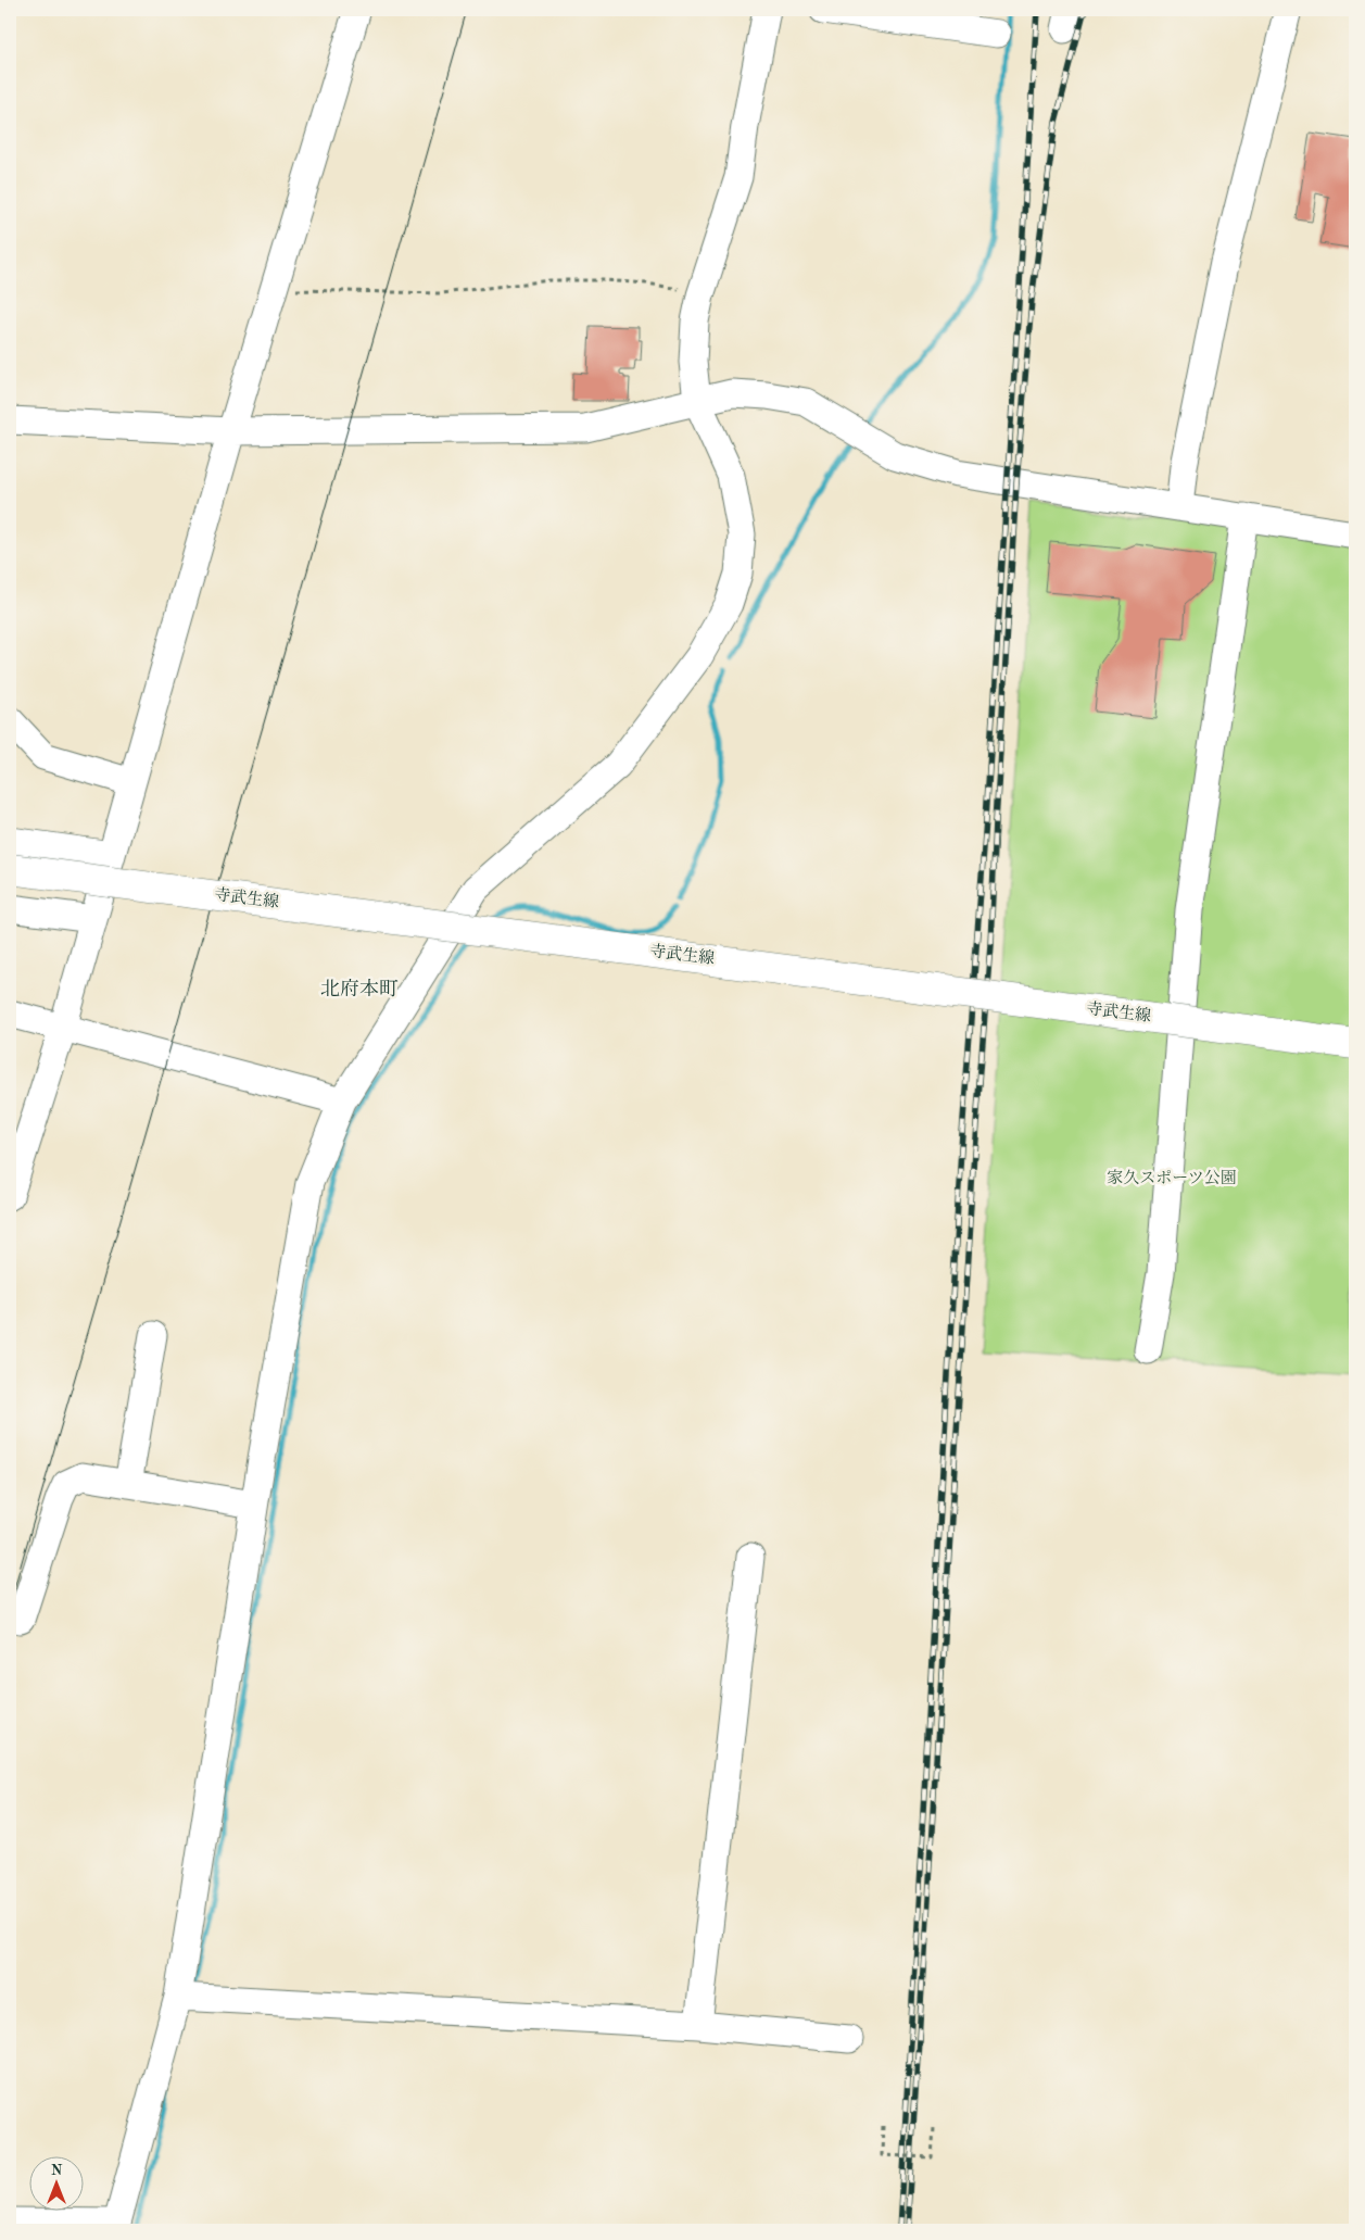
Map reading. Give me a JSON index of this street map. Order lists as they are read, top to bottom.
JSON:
{
  "streets": {
    "main road": ["寺武生線"]
  },
  "districts": ["北府本町"],
  "parks": ["家久スポーツ公園"],
  "north": "top"
}
